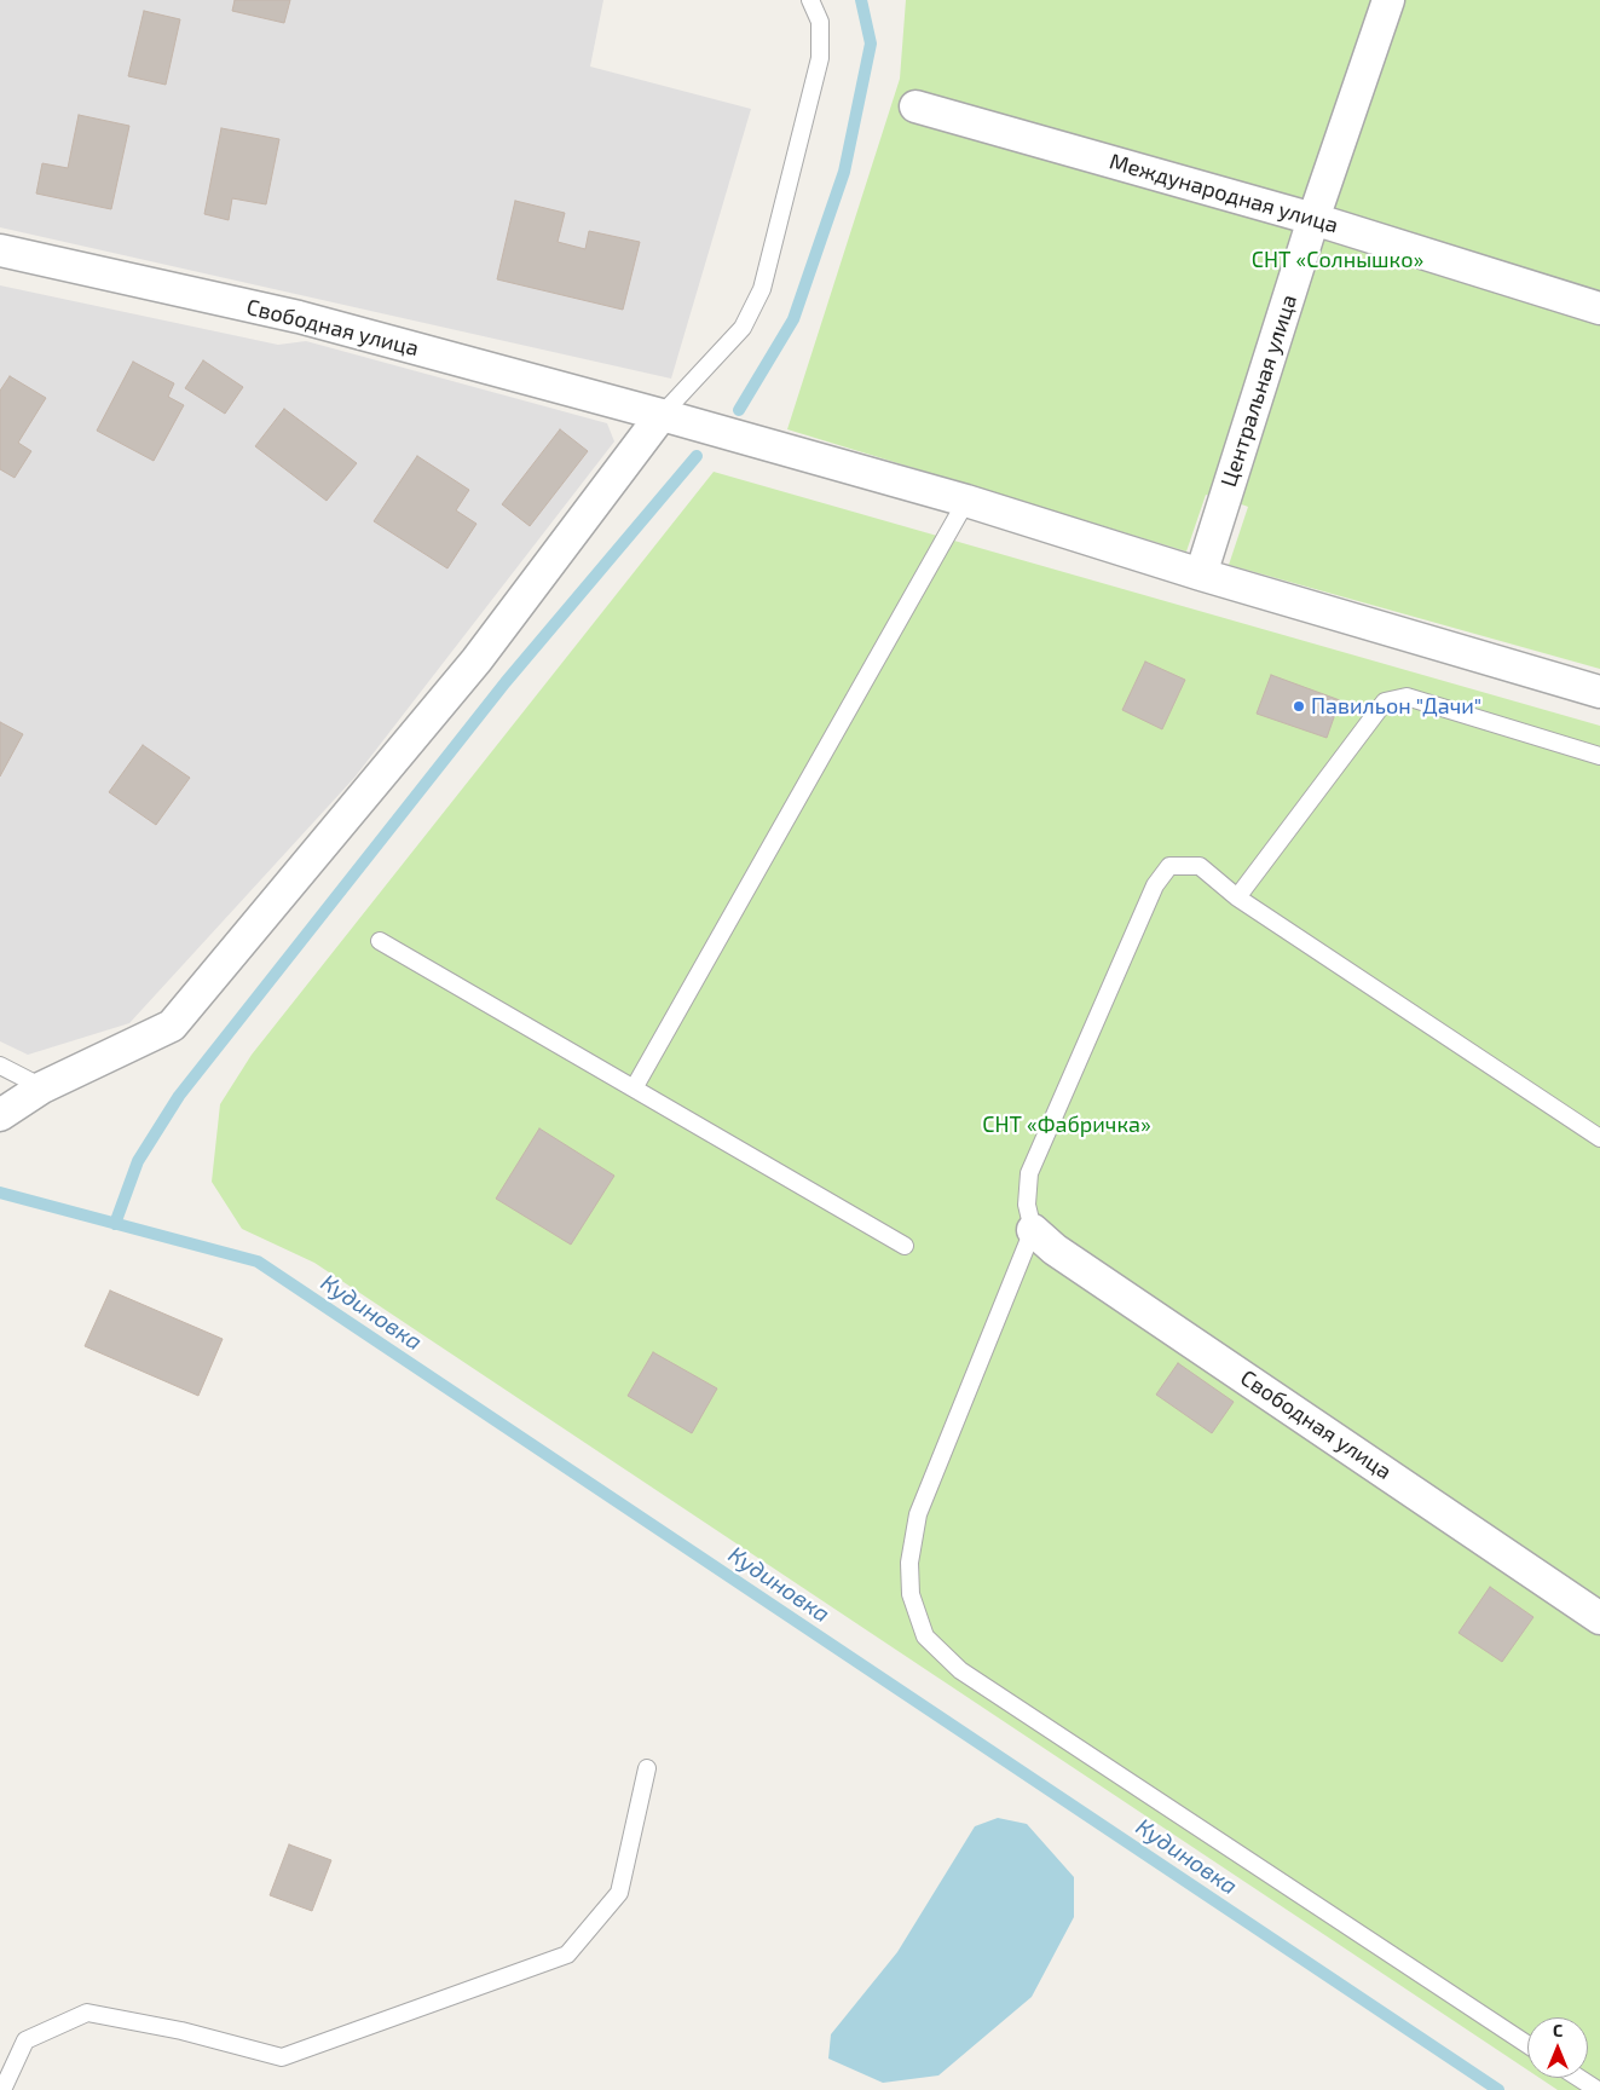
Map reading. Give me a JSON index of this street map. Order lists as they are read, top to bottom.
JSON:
{
  "streets": {
    "street": ["Международная улица", "Свободная улица", "Центральная улица"]
  },
  "crossings": [
    ["Международная улица", "Центральная улица"],
    ["Свободная улица", "Центральная улица"]
  ],
  "water": ["Кудиновка"],
  "parks": ["СНТ «Солнышко»", "СНТ «Фабричка»"],
  "places": ["Павильон \"Дачи\""],
  "north": "top"
}
